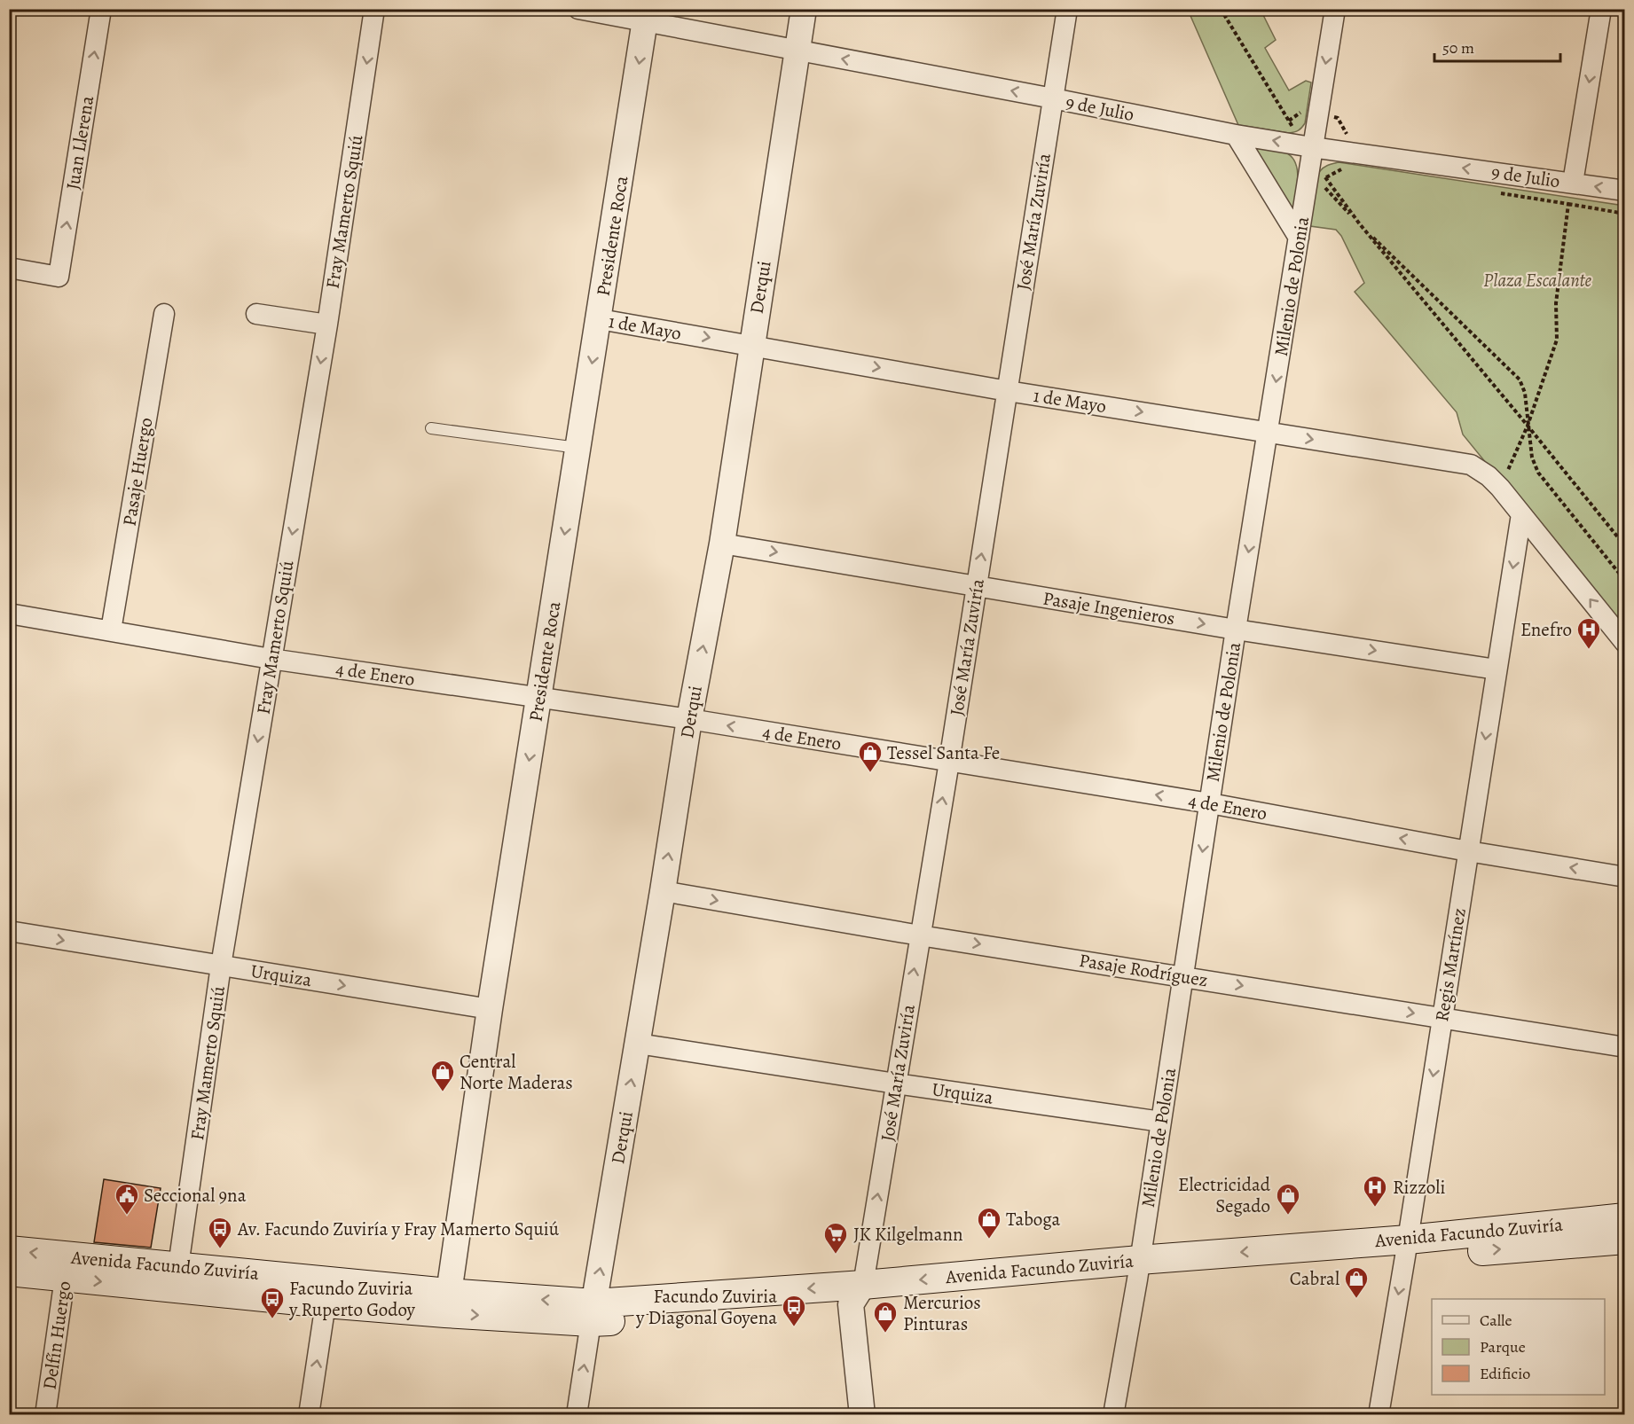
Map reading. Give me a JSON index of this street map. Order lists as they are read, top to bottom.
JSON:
{
  "streets": {
    "main road": ["Avenida Facundo Zuviría"],
    "street": [
      "9 de Julio",
      "Juan Llerena",
      "Fray Mamerto Squiú",
      "José María Zuviría",
      "Presidente Roca",
      "Milenio de Polonia",
      "Derqui",
      "1 de Mayo",
      "Pasaje Huergo",
      "Pasaje Ingenieros",
      "4 de Enero",
      "Regis Martínez",
      "Pasaje Rodríguez",
      "Urquiza",
      "Delfín Huergo"
    ]
  },
  "crossings": [
    ["9 de Julio", "José María Zuviría"],
    ["9 de Julio", "Presidente Roca"],
    ["9 de Julio", "Milenio de Polonia"],
    ["9 de Julio", "Derqui"],
    ["Fray Mamerto Squiú", "4 de Enero"],
    ["Fray Mamerto Squiú", "Urquiza"],
    ["Fray Mamerto Squiú", "Avenida Facundo Zuviría"],
    ["José María Zuviría", "1 de Mayo"],
    ["José María Zuviría", "Pasaje Ingenieros"],
    ["José María Zuviría", "4 de Enero"],
    ["José María Zuviría", "Pasaje Rodríguez"],
    ["José María Zuviría", "Urquiza"],
    ["José María Zuviría", "Avenida Facundo Zuviría"],
    ["Presidente Roca", "1 de Mayo"],
    ["Presidente Roca", "4 de Enero"],
    ["Presidente Roca", "Urquiza"],
    ["Presidente Roca", "Avenida Facundo Zuviría"],
    ["Milenio de Polonia", "1 de Mayo"],
    ["Milenio de Polonia", "Pasaje Ingenieros"],
    ["Milenio de Polonia", "4 de Enero"],
    ["Milenio de Polonia", "Pasaje Rodríguez"],
    ["Milenio de Polonia", "Urquiza"],
    ["Milenio de Polonia", "Avenida Facundo Zuviría"],
    ["Derqui", "1 de Mayo"],
    ["Derqui", "Pasaje Ingenieros"],
    ["Derqui", "4 de Enero"],
    ["Derqui", "Pasaje Rodríguez"],
    ["Derqui", "Urquiza"],
    ["Derqui", "Avenida Facundo Zuviría"],
    ["1 de Mayo", "Regis Martínez"],
    ["Pasaje Huergo", "4 de Enero"],
    ["Pasaje Ingenieros", "Regis Martínez"],
    ["4 de Enero", "Regis Martínez"],
    ["Regis Martínez", "Pasaje Rodríguez"],
    ["Regis Martínez", "Avenida Facundo Zuviría"],
    ["Avenida Facundo Zuviría", "Delfín Huergo"]
  ],
  "one_way": [
    "9 de Julio",
    "Juan Llerena",
    "Fray Mamerto Squiú",
    "José María Zuviría",
    "Presidente Roca",
    "Milenio de Polonia",
    "Derqui",
    "Pasaje Ingenieros",
    "4 de Enero",
    "Regis Martínez",
    "Pasaje Rodríguez",
    "Urquiza"
  ],
  "parks": ["Plaza Escalante"],
  "places": {
    "hospital": ["Enefro", "Rizzoli"],
    "shop": [
      "Tessel Santa Fe",
      "Central Norte Maderas",
      "Electricidad Segado",
      "Taboga",
      "Cabral",
      "Mercurios Pinturas"
    ],
    "public building": ["Seccional 9na"],
    "bus stop": ["Av. Facundo Zuviría y Fray Mamerto Squiú", "Facundo Zuviria y Ruperto Godoy", "Facundo Zuviria y Diagonal Goyena"],
    "supermarket": ["JK Kilgelmann"]
  },
  "legend": ["Calle", "Parque", "Edificio"],
  "scale_bar": "50 m"
}
